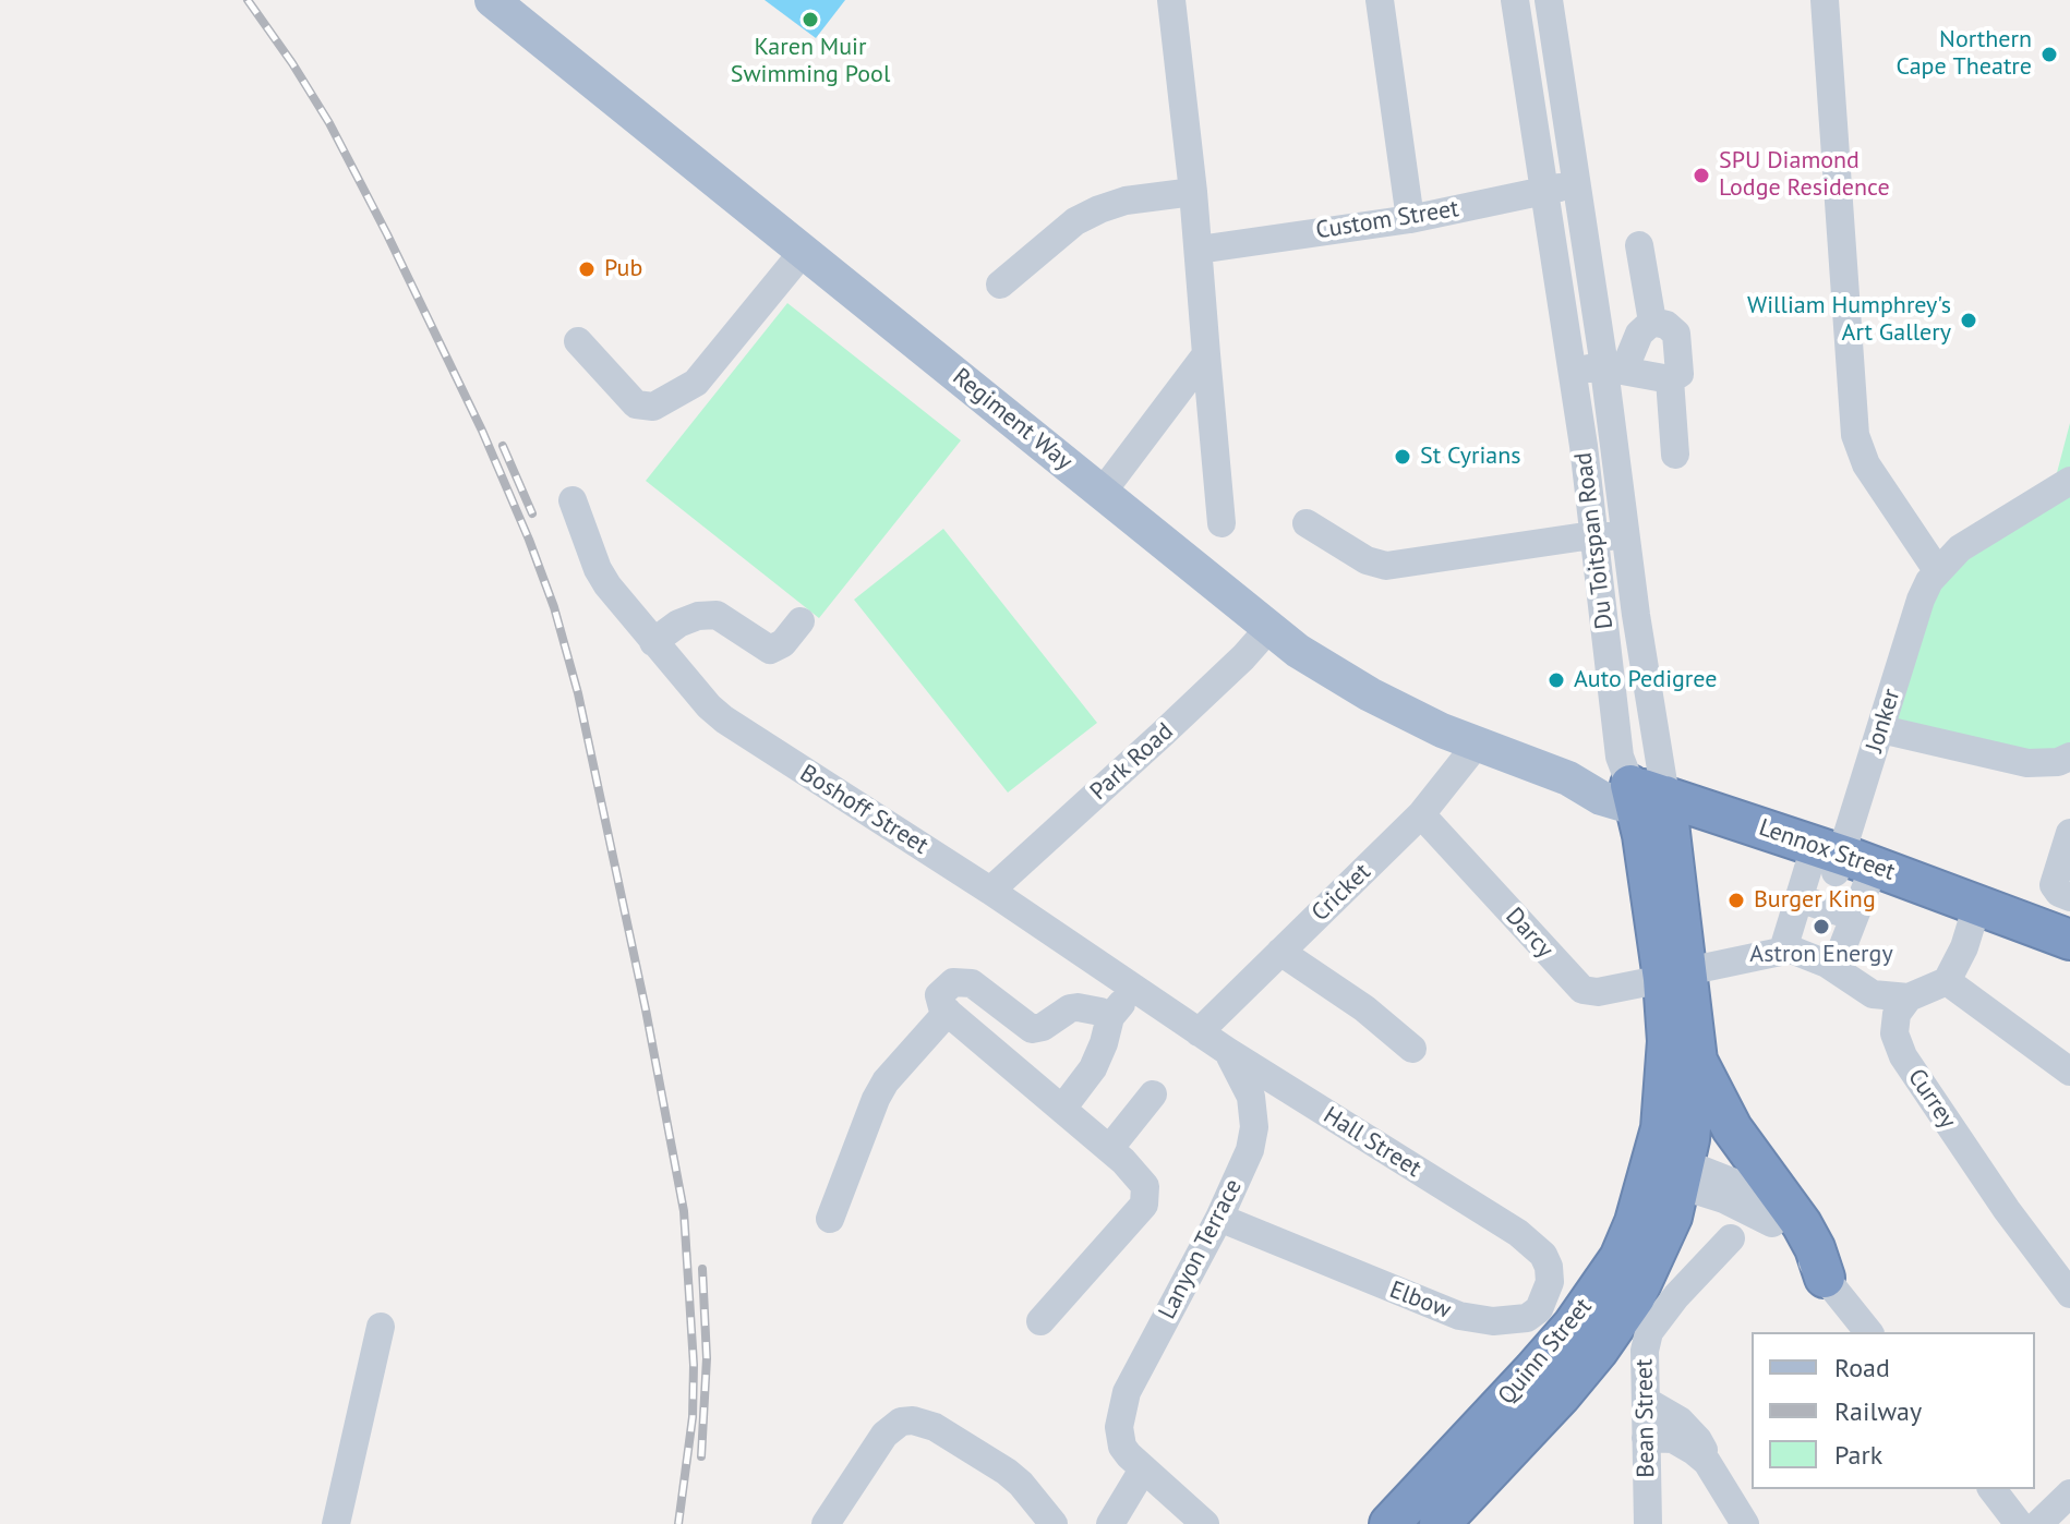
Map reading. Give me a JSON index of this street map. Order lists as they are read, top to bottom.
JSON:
{
  "streets": {
    "highway": ["Du Toitspan Road", "Lennox Street", "Quinn Street"],
    "main road": ["Regiment Way"],
    "street": [
      "Custom Street",
      "Jonker",
      "Park Road",
      "Boshoff Street",
      "Cricket",
      "Darcy",
      "Currey",
      "Hall Street",
      "Lanyon Terrace",
      "Elbow",
      "Bean Street"
    ]
  },
  "crossings": [
    ["Custom Street", "Du Toitspan Road"],
    ["Regiment Way", "Du Toitspan Road"],
    ["Regiment Way", "Park Road"],
    ["Regiment Way", "Lennox Street"],
    ["Regiment Way", "Cricket"],
    ["Du Toitspan Road", "Lennox Street"],
    ["Du Toitspan Road", "Darcy"],
    ["Du Toitspan Road", "Quinn Street"],
    ["Jonker", "Lennox Street"],
    ["Park Road", "Boshoff Street"],
    ["Boshoff Street", "Cricket"],
    ["Boshoff Street", "Hall Street"],
    ["Boshoff Street", "Lanyon Terrace"],
    ["Cricket", "Darcy"],
    ["Hall Street", "Lanyon Terrace"],
    ["Hall Street", "Elbow"],
    ["Lanyon Terrace", "Elbow"]
  ],
  "places": [
    "Karen Muir Swimming Pool",
    "Northern Cape Theatre",
    "SPU Diamond Lodge Residence",
    "Pub",
    "William Humphrey's Art Gallery",
    "St Cyrians",
    "Auto Pedigree",
    "Burger King",
    "Astron Energy"
  ],
  "legend": ["Road", "Railway", "Park"]
}
